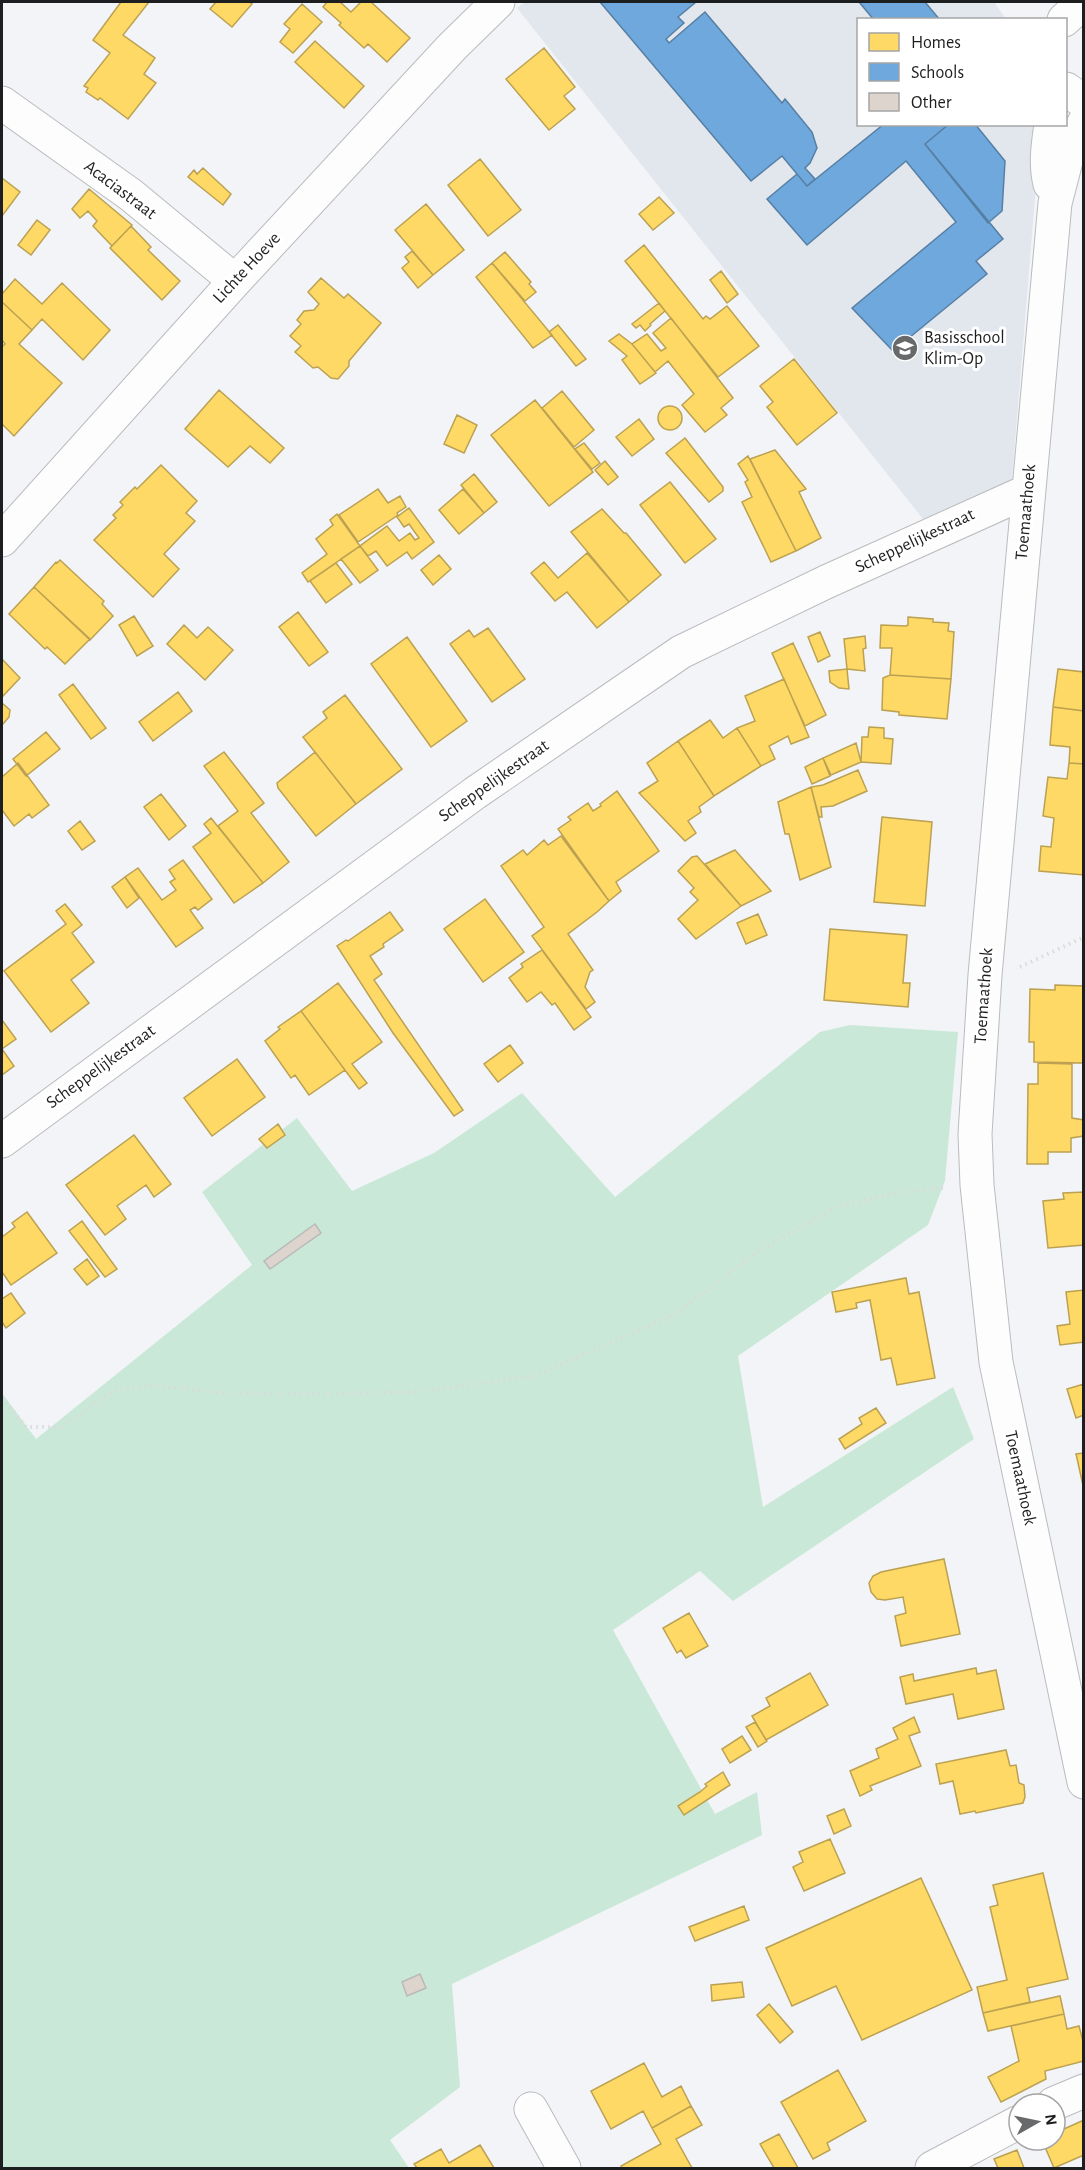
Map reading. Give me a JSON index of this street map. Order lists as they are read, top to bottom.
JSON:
{
  "streets": {
    "street": [
      "Acaciastraat",
      "Lichte Hoeve",
      "Toemaathoek",
      "Scheppelijkestraat"
    ]
  },
  "crossings": [
    ["Acaciastraat", "Lichte Hoeve"],
    ["Toemaathoek", "Scheppelijkestraat"]
  ],
  "places": {
    "school or university": ["Basisschool Klim-Op"]
  },
  "legend": ["Homes", "Schools", "Other"],
  "north": "right"
}
